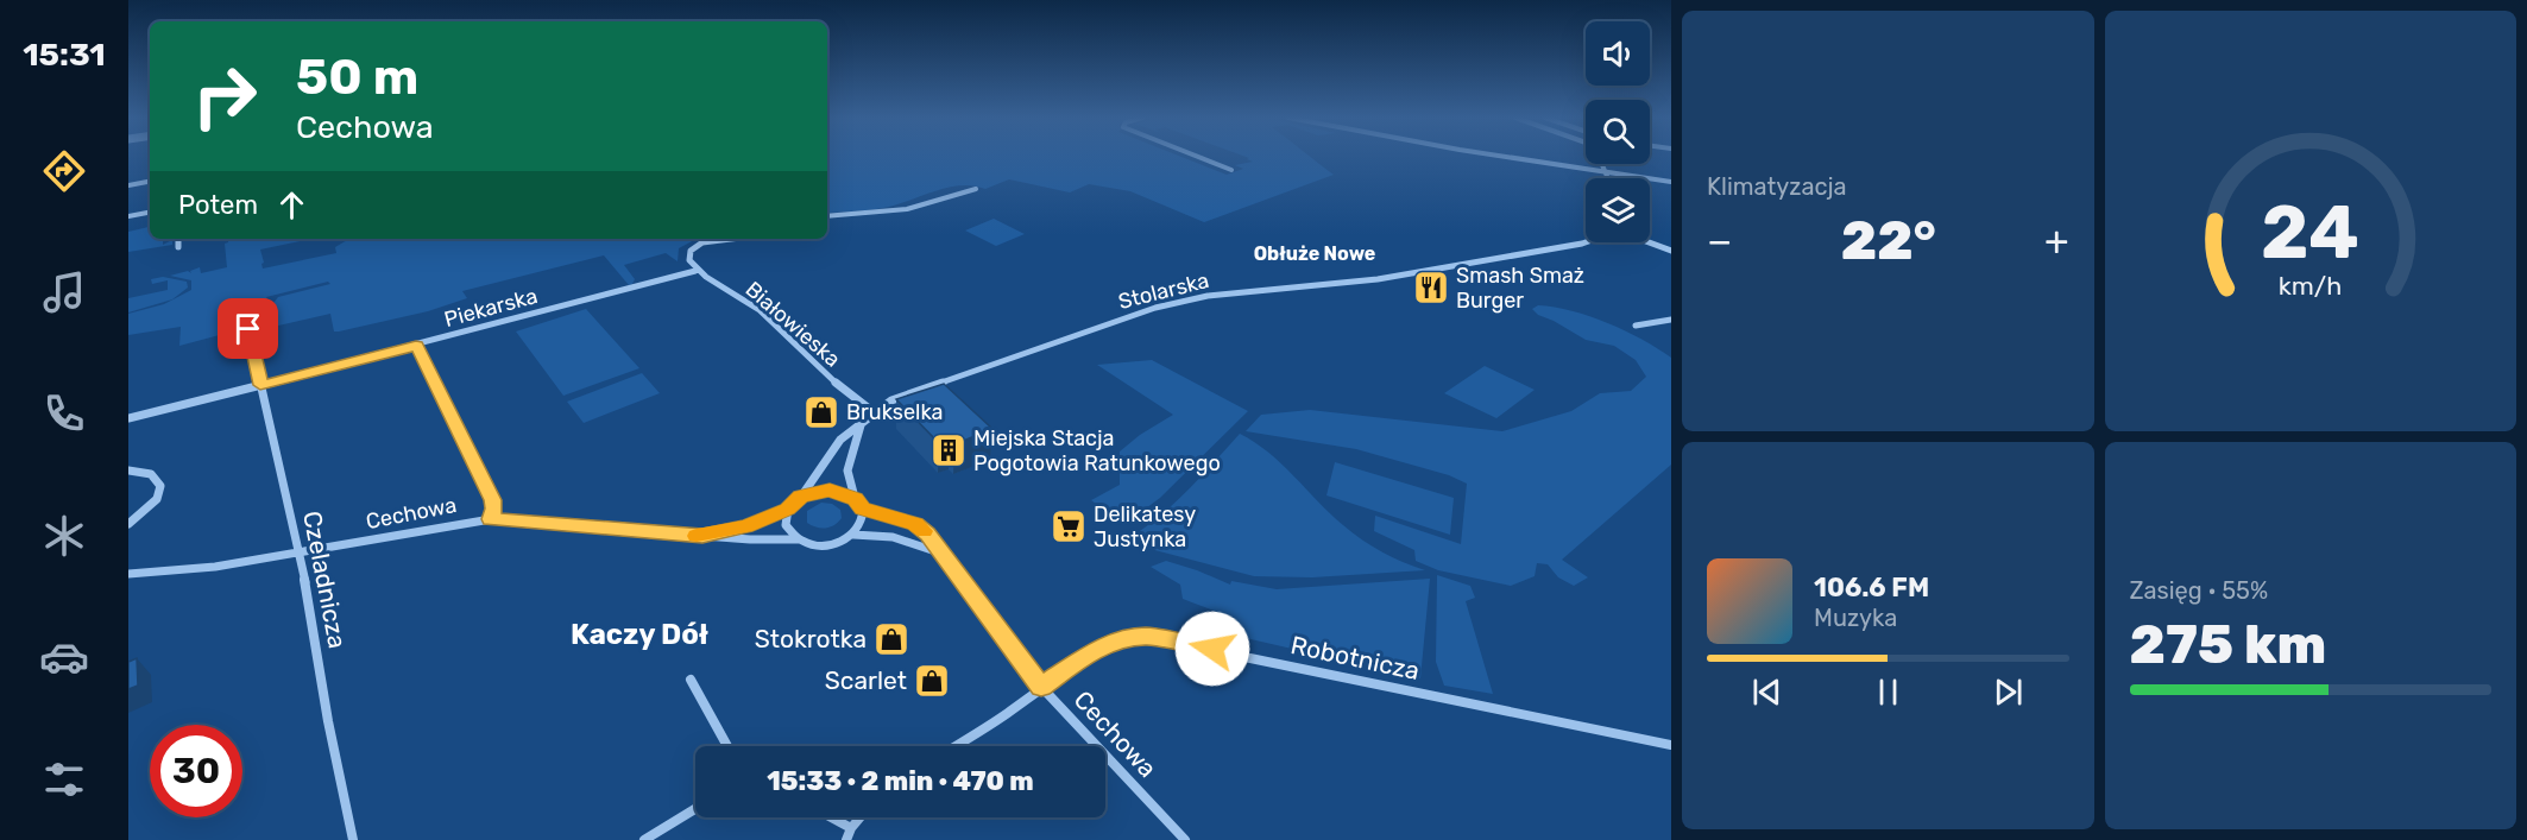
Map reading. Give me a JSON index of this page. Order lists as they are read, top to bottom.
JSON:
{
  "streets": {
    "street": [
      "Stolarska",
      "Piekarska",
      "Białowieska",
      "Cechowa",
      "Czeladnicza",
      "Robotnicza"
    ]
  },
  "crossings": [
    ["Stolarska", "Białowieska"],
    ["Stolarska", "Cechowa"],
    ["Piekarska", "Białowieska"],
    ["Piekarska", "Czeladnicza"],
    ["Cechowa", "Czeladnicza"],
    ["Cechowa", "Robotnicza"]
  ],
  "districts": ["Obłuże Nowe", "Kaczy Dół"],
  "places": {
    "restaurant": ["Smash Smaż Burger"],
    "shop": ["Brukselka", "Stokrotka", "Scarlet"],
    "building": ["Miejska Stacja Pogotowia Ratunkowego"],
    "supermarket": ["Delikatesy Justynka"]
  },
  "page": {
    "tabs": "15:31",
    "tile": [
      "Klimatyzacja",
      ["Zasięg · 55%", "275 km"]
    ],
    "turn": ["50 m", "Cechowa"],
    "then": "Potem",
    "heat": ["−", "22°", "+"],
    "song": ["106.6 FM", "Muzyka"],
    "limit": "30",
    "trip": "15:33 · 2 min · 470 m",
    "gauge": ["24", "km/h"]
  }
}
